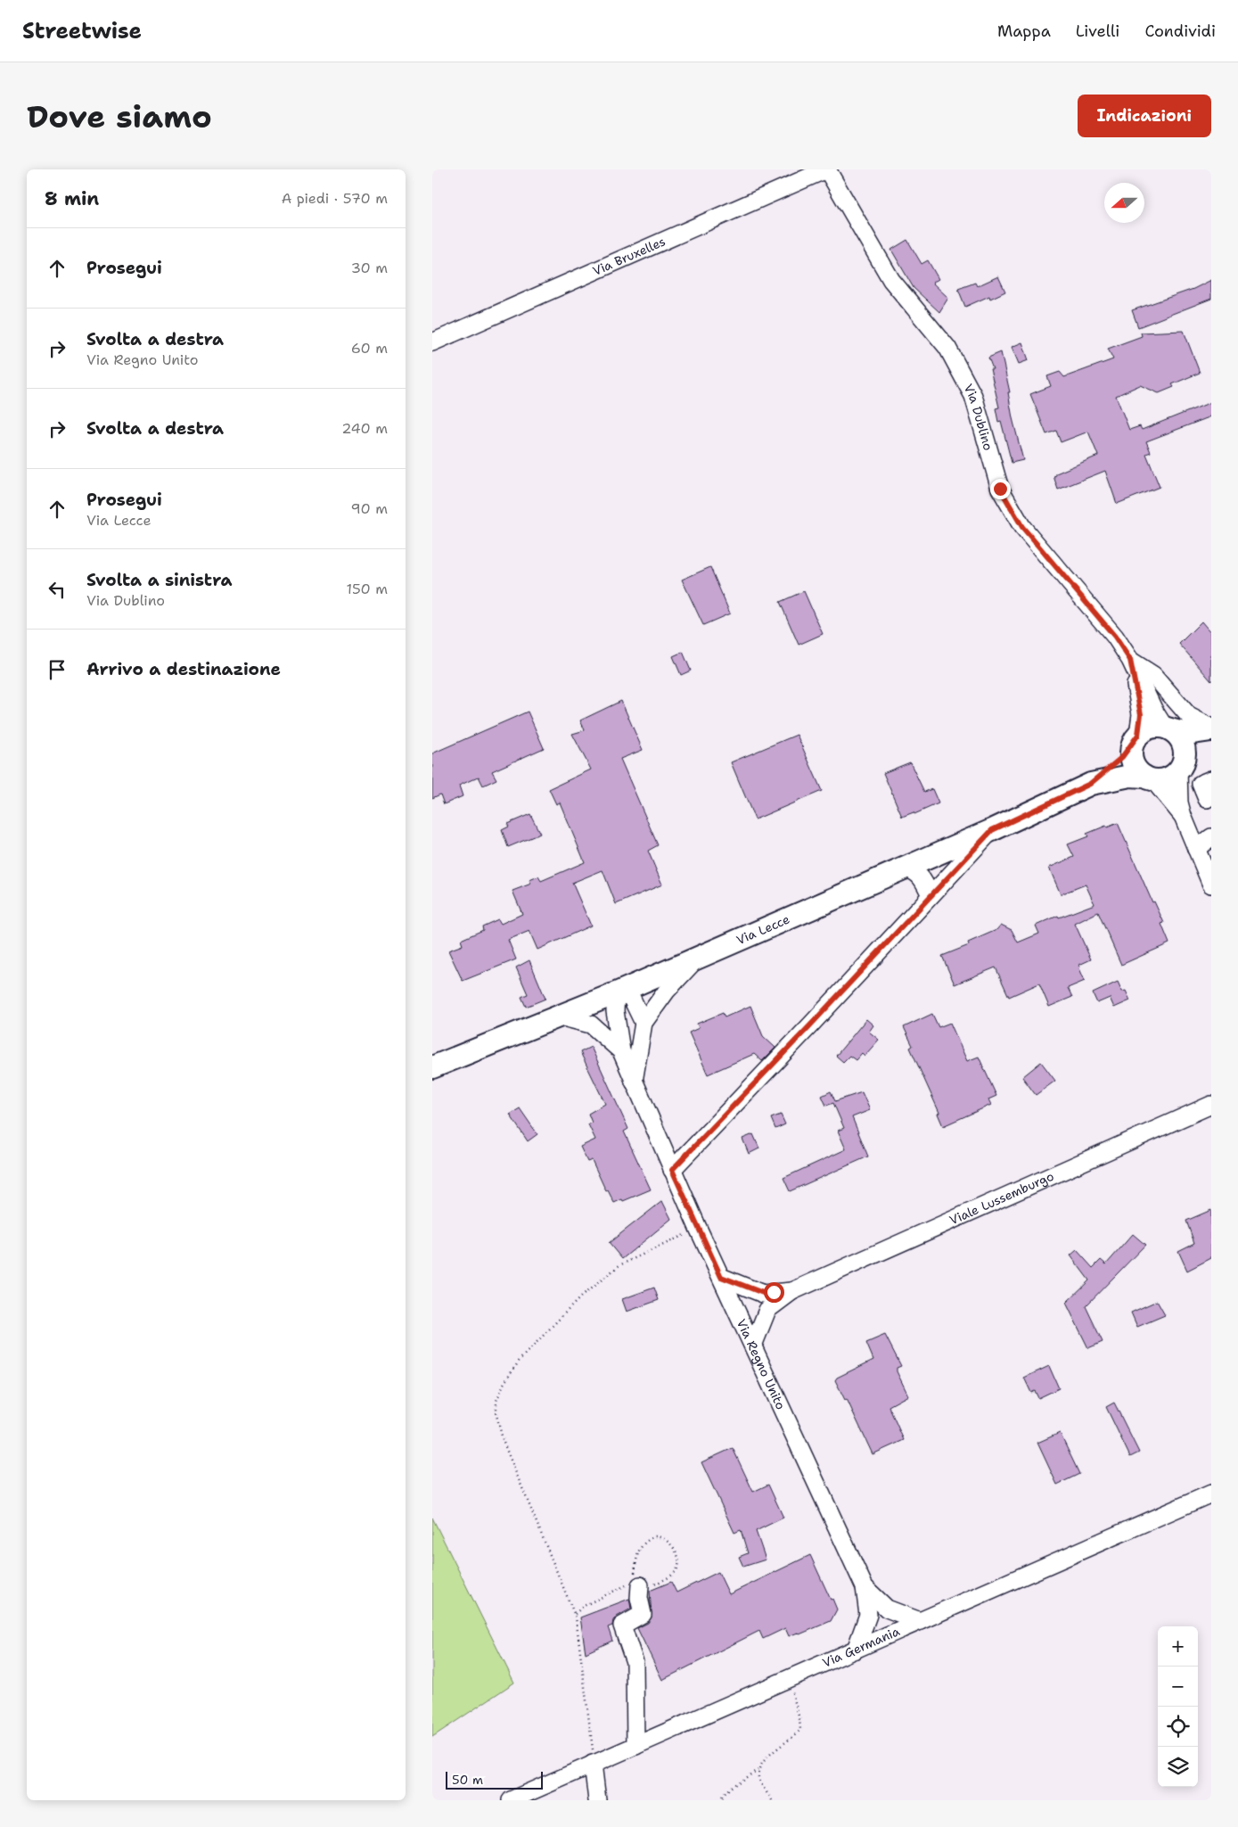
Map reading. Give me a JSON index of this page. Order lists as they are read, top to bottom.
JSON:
{
  "streets": {
    "main road": ["Via Lecce"],
    "street": [
      "Via Bruxelles",
      "Via Dublino",
      "Viale Lussemburgo",
      "Via Regno Unito",
      "Via Germania"
    ]
  },
  "crossings": [
    ["Via Bruxelles", "Via Dublino"],
    ["Via Dublino", "Via Lecce"],
    ["Via Regno Unito", "Via Germania"]
  ],
  "scale_bar": "50 m",
  "north": "left",
  "page": {
    "header": "Streetwise",
    "nav": ["Mappa", "Livelli", "Condividi"],
    "buttons": "Indicazioni",
    "title": "Dove siamo",
    "heading": ["8 min", "A piedi · 570 m"],
    "list": [
      ["Prosegui", "30 m"],
      ["Svolta a destra", "Via Regno Unito", "60 m"],
      ["Svolta a destra", "240 m"],
      ["Prosegui", "Via Lecce", "90 m"],
      ["Svolta a sinistra", "Via Dublino", "150 m"],
      "Arrivo a destinazione"
    ],
    "map_buttons": ["+", "−"],
    "scale": "50 m"
  }
}
